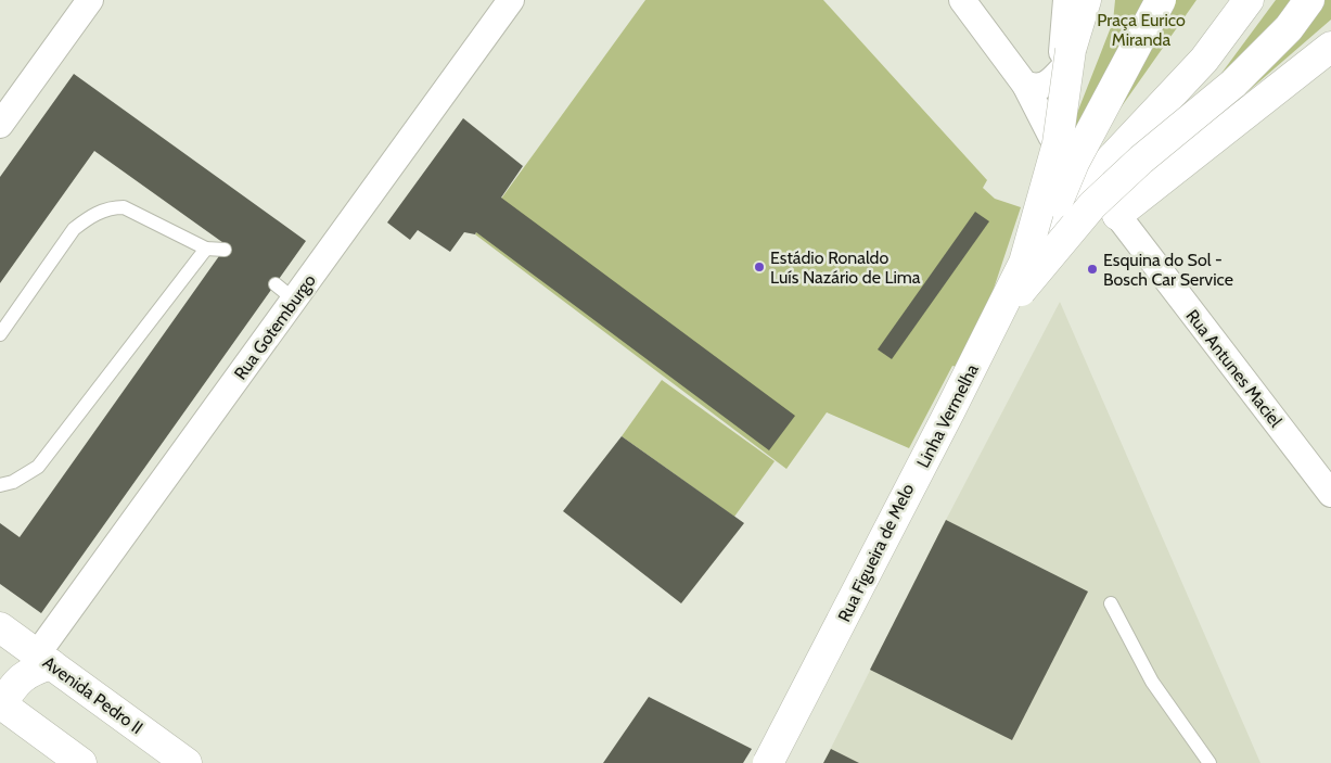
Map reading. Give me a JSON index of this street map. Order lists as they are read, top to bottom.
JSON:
{
  "streets": {
    "main road": ["Linha Vermelha", "Avenida Pedro II"],
    "street": ["Rua Gotemburgo", "Rua Antunes Maciel", "Rua Figueira de Melo"]
  },
  "crossings": [
    ["Rua Gotemburgo", "Avenida Pedro II"],
    ["Rua Antunes Maciel", "Rua Figueira de Melo"],
    ["Linha Vermelha", "Rua Figueira de Melo"]
  ],
  "parks": ["Praça Eurico Miranda"],
  "places": ["Estádio Ronaldo Luís Nazário de Lima", "Esquina do Sol - Bosch Car Service"]
}
